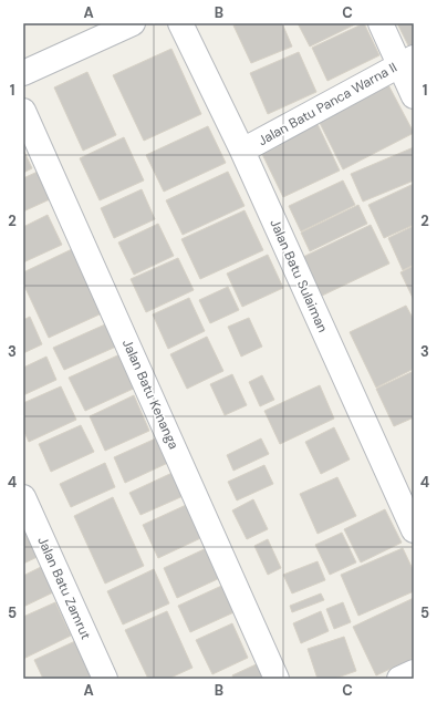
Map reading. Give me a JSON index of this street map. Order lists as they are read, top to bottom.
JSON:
{
  "streets": {
    "street": [
      "Jalan Batu Panca Warna II",
      "Jalan Batu Sulaiman",
      "Jalan Batu Kenanga",
      "Jalan Batu Zamrut"
    ]
  },
  "crossings": [
    ["Jalan Batu Panca Warna II", "Jalan Batu Sulaiman"]
  ],
  "grid": {
    "columns": ["A", "B", "C"],
    "rows": [
      "1",
      "2",
      "3",
      "4",
      "5"
    ]
  }
}
